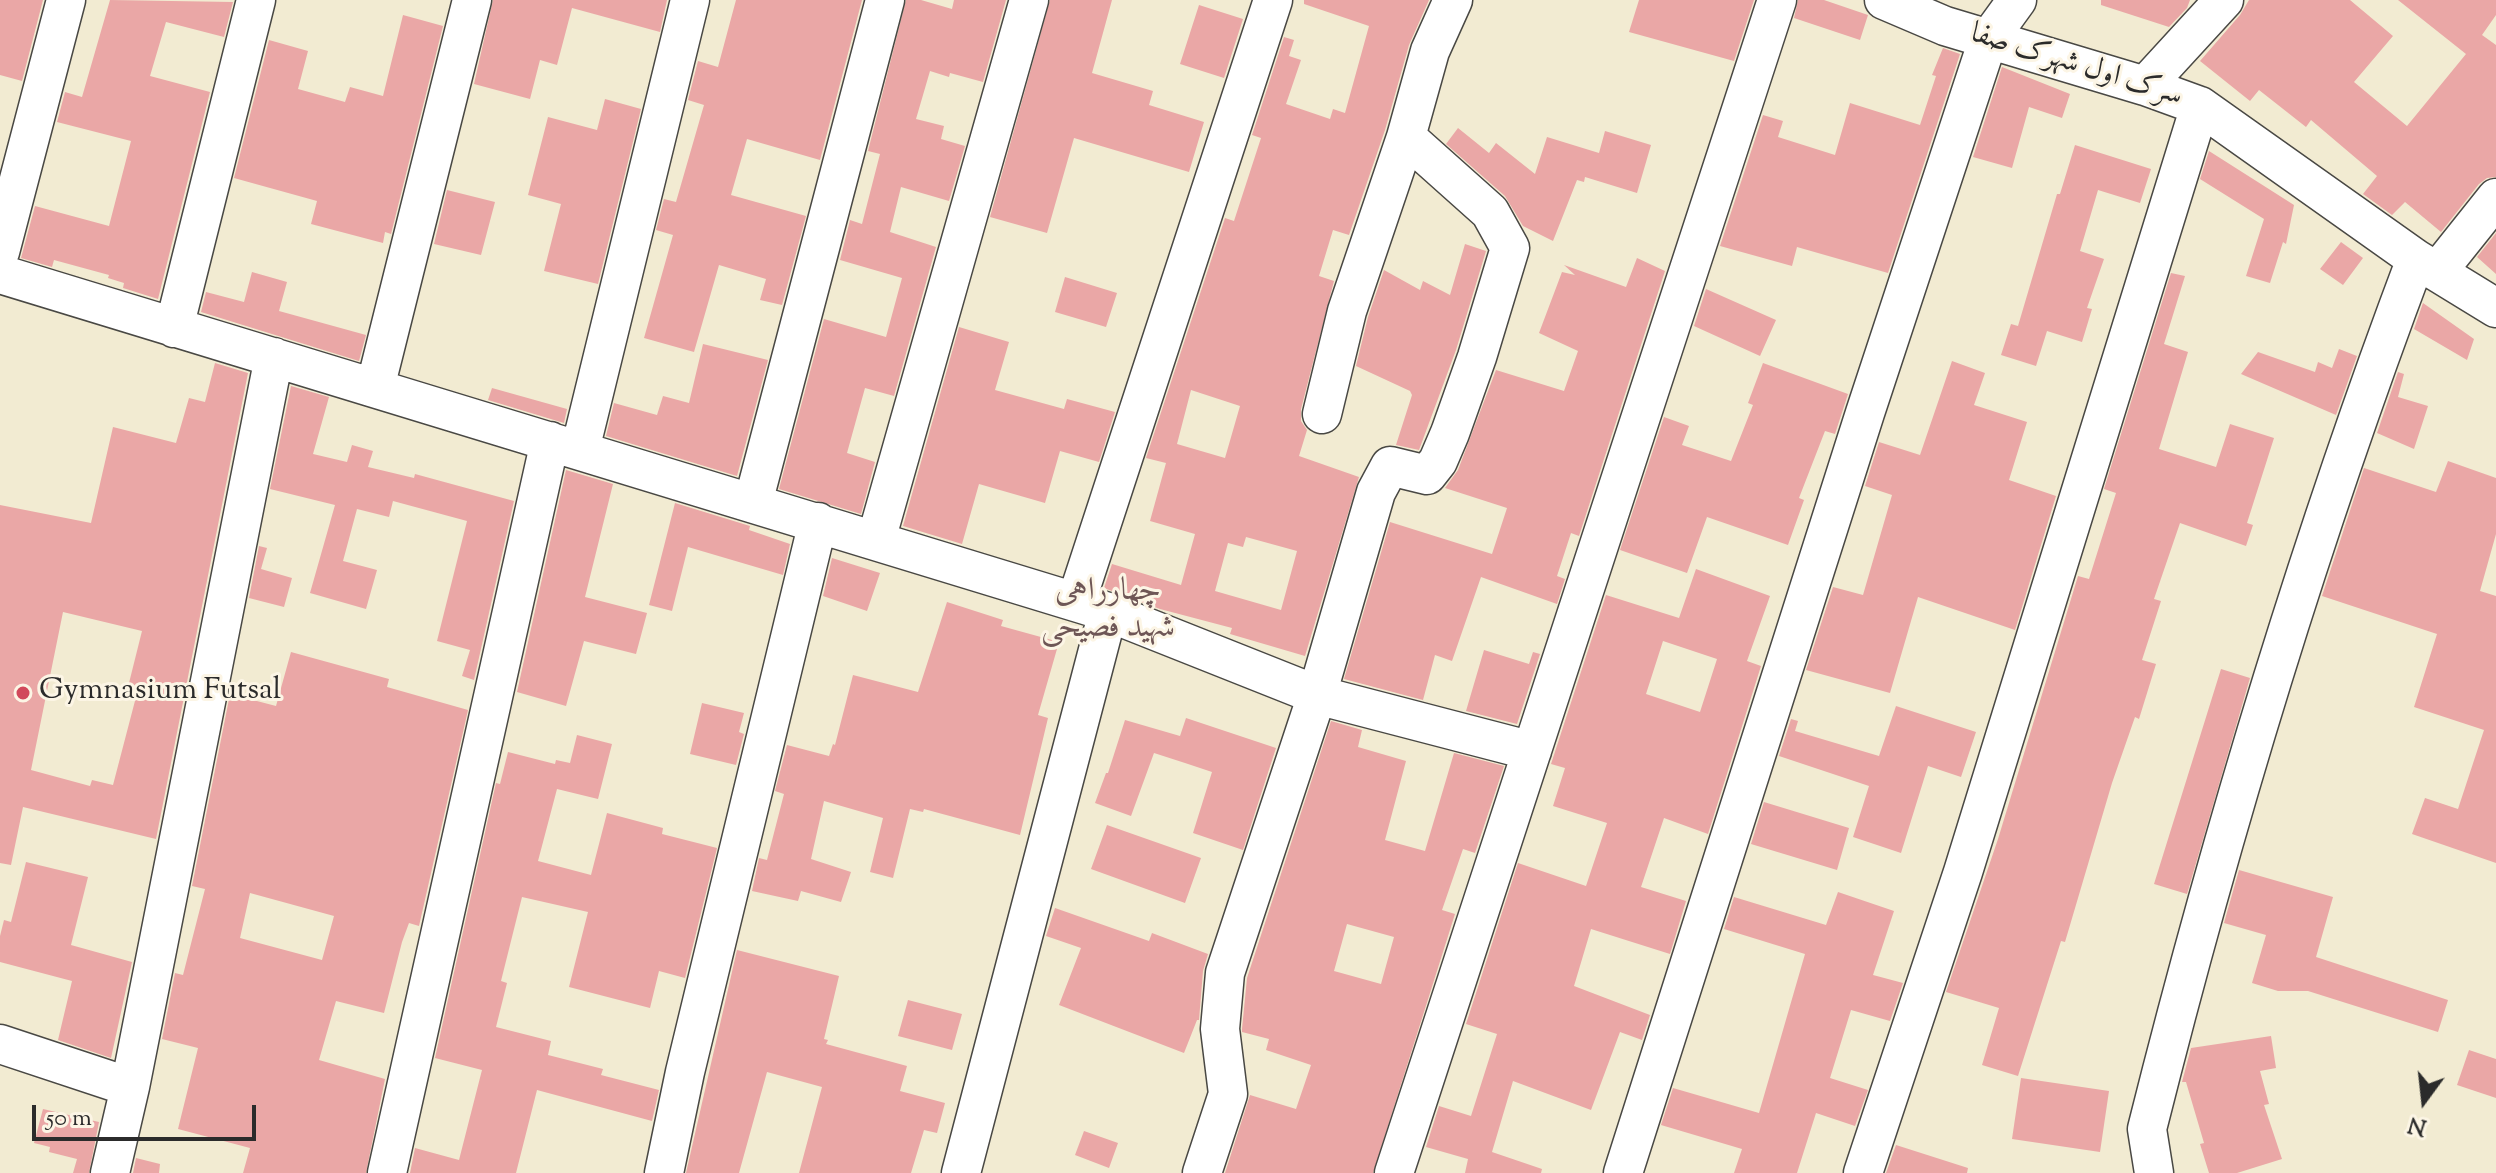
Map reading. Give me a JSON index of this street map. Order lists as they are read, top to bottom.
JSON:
{
  "streets": {
    "street": ["سرک اول شهرک صفا"]
  },
  "districts": ["چهارراهی شهید فصیحی"],
  "places": ["Gymnasium Futsal"],
  "scale_bar": "50 m",
  "north": "bottom"
}
